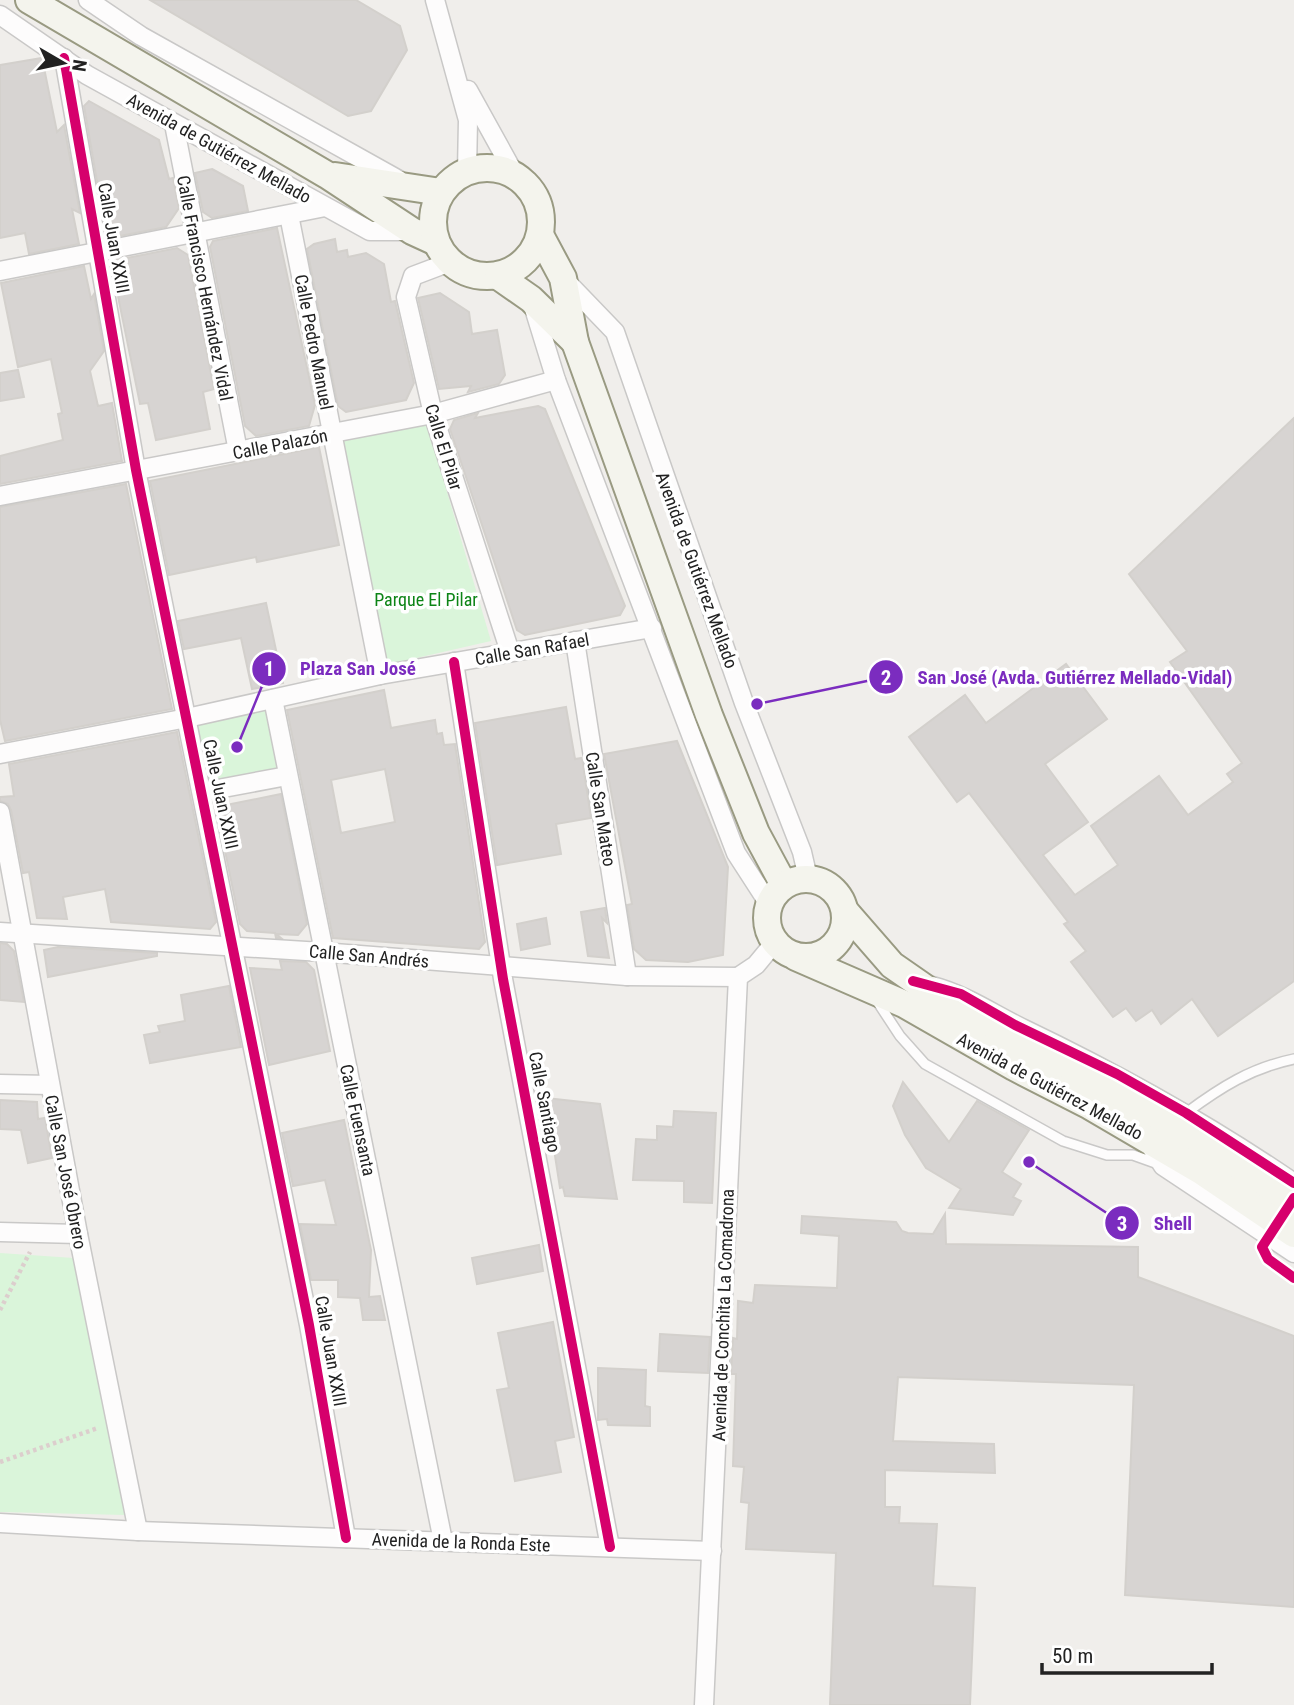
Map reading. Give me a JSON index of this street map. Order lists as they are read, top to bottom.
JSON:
{
  "streets": {
    "main road": ["Avenida de Gutiérrez Mellado"],
    "street": [
      "Calle Juan XXIII",
      "Calle Francisco Hernández Vidal",
      "Calle Pedro Manuel",
      "Calle Palazón",
      "Calle El Pilar",
      "Calle San Rafael",
      "Calle San Mateo",
      "Calle San Andrés",
      "Calle Santiago",
      "Calle Fuensanta",
      "Calle San José Obrero",
      "Avenida de Conchita La Comadrona",
      "Avenida de la Ronda Este"
    ]
  },
  "crossings": [
    ["Avenida de Gutiérrez Mellado", "Calle Juan XXIII"],
    ["Avenida de Gutiérrez Mellado", "Calle Francisco Hernández Vidal"],
    ["Avenida de Gutiérrez Mellado", "Calle El Pilar"],
    ["Calle Juan XXIII", "Calle Palazón"],
    ["Calle Juan XXIII", "Calle San Rafael"],
    ["Calle Juan XXIII", "Calle San Andrés"],
    ["Calle Juan XXIII", "Avenida de la Ronda Este"],
    ["Calle Francisco Hernández Vidal", "Calle Palazón"],
    ["Calle Pedro Manuel", "Calle Palazón"],
    ["Calle Pedro Manuel", "Calle San Rafael"],
    ["Calle Palazón", "Calle El Pilar"],
    ["Calle El Pilar", "Calle San Rafael"],
    ["Calle San Rafael", "Calle San Mateo"],
    ["Calle San Rafael", "Calle Santiago"],
    ["Calle San Rafael", "Calle Fuensanta"],
    ["Calle San Mateo", "Calle San Andrés"],
    ["Calle San Andrés", "Calle Santiago"],
    ["Calle San Andrés", "Calle Fuensanta"],
    ["Calle San Andrés", "Calle San José Obrero"],
    ["Calle San Andrés", "Avenida de Conchita La Comadrona"],
    ["Calle Santiago", "Avenida de la Ronda Este"],
    ["Calle Fuensanta", "Avenida de la Ronda Este"],
    ["Calle San José Obrero", "Avenida de la Ronda Este"],
    ["Avenida de Conchita La Comadrona", "Avenida de la Ronda Este"]
  ],
  "parks": ["Parque El Pilar"],
  "places": ["San José (Avda. Gutiérrez Mellado-Vidal)", "Plaza San José", "Shell"],
  "scale_bar": "50 m",
  "north": "right"
}
